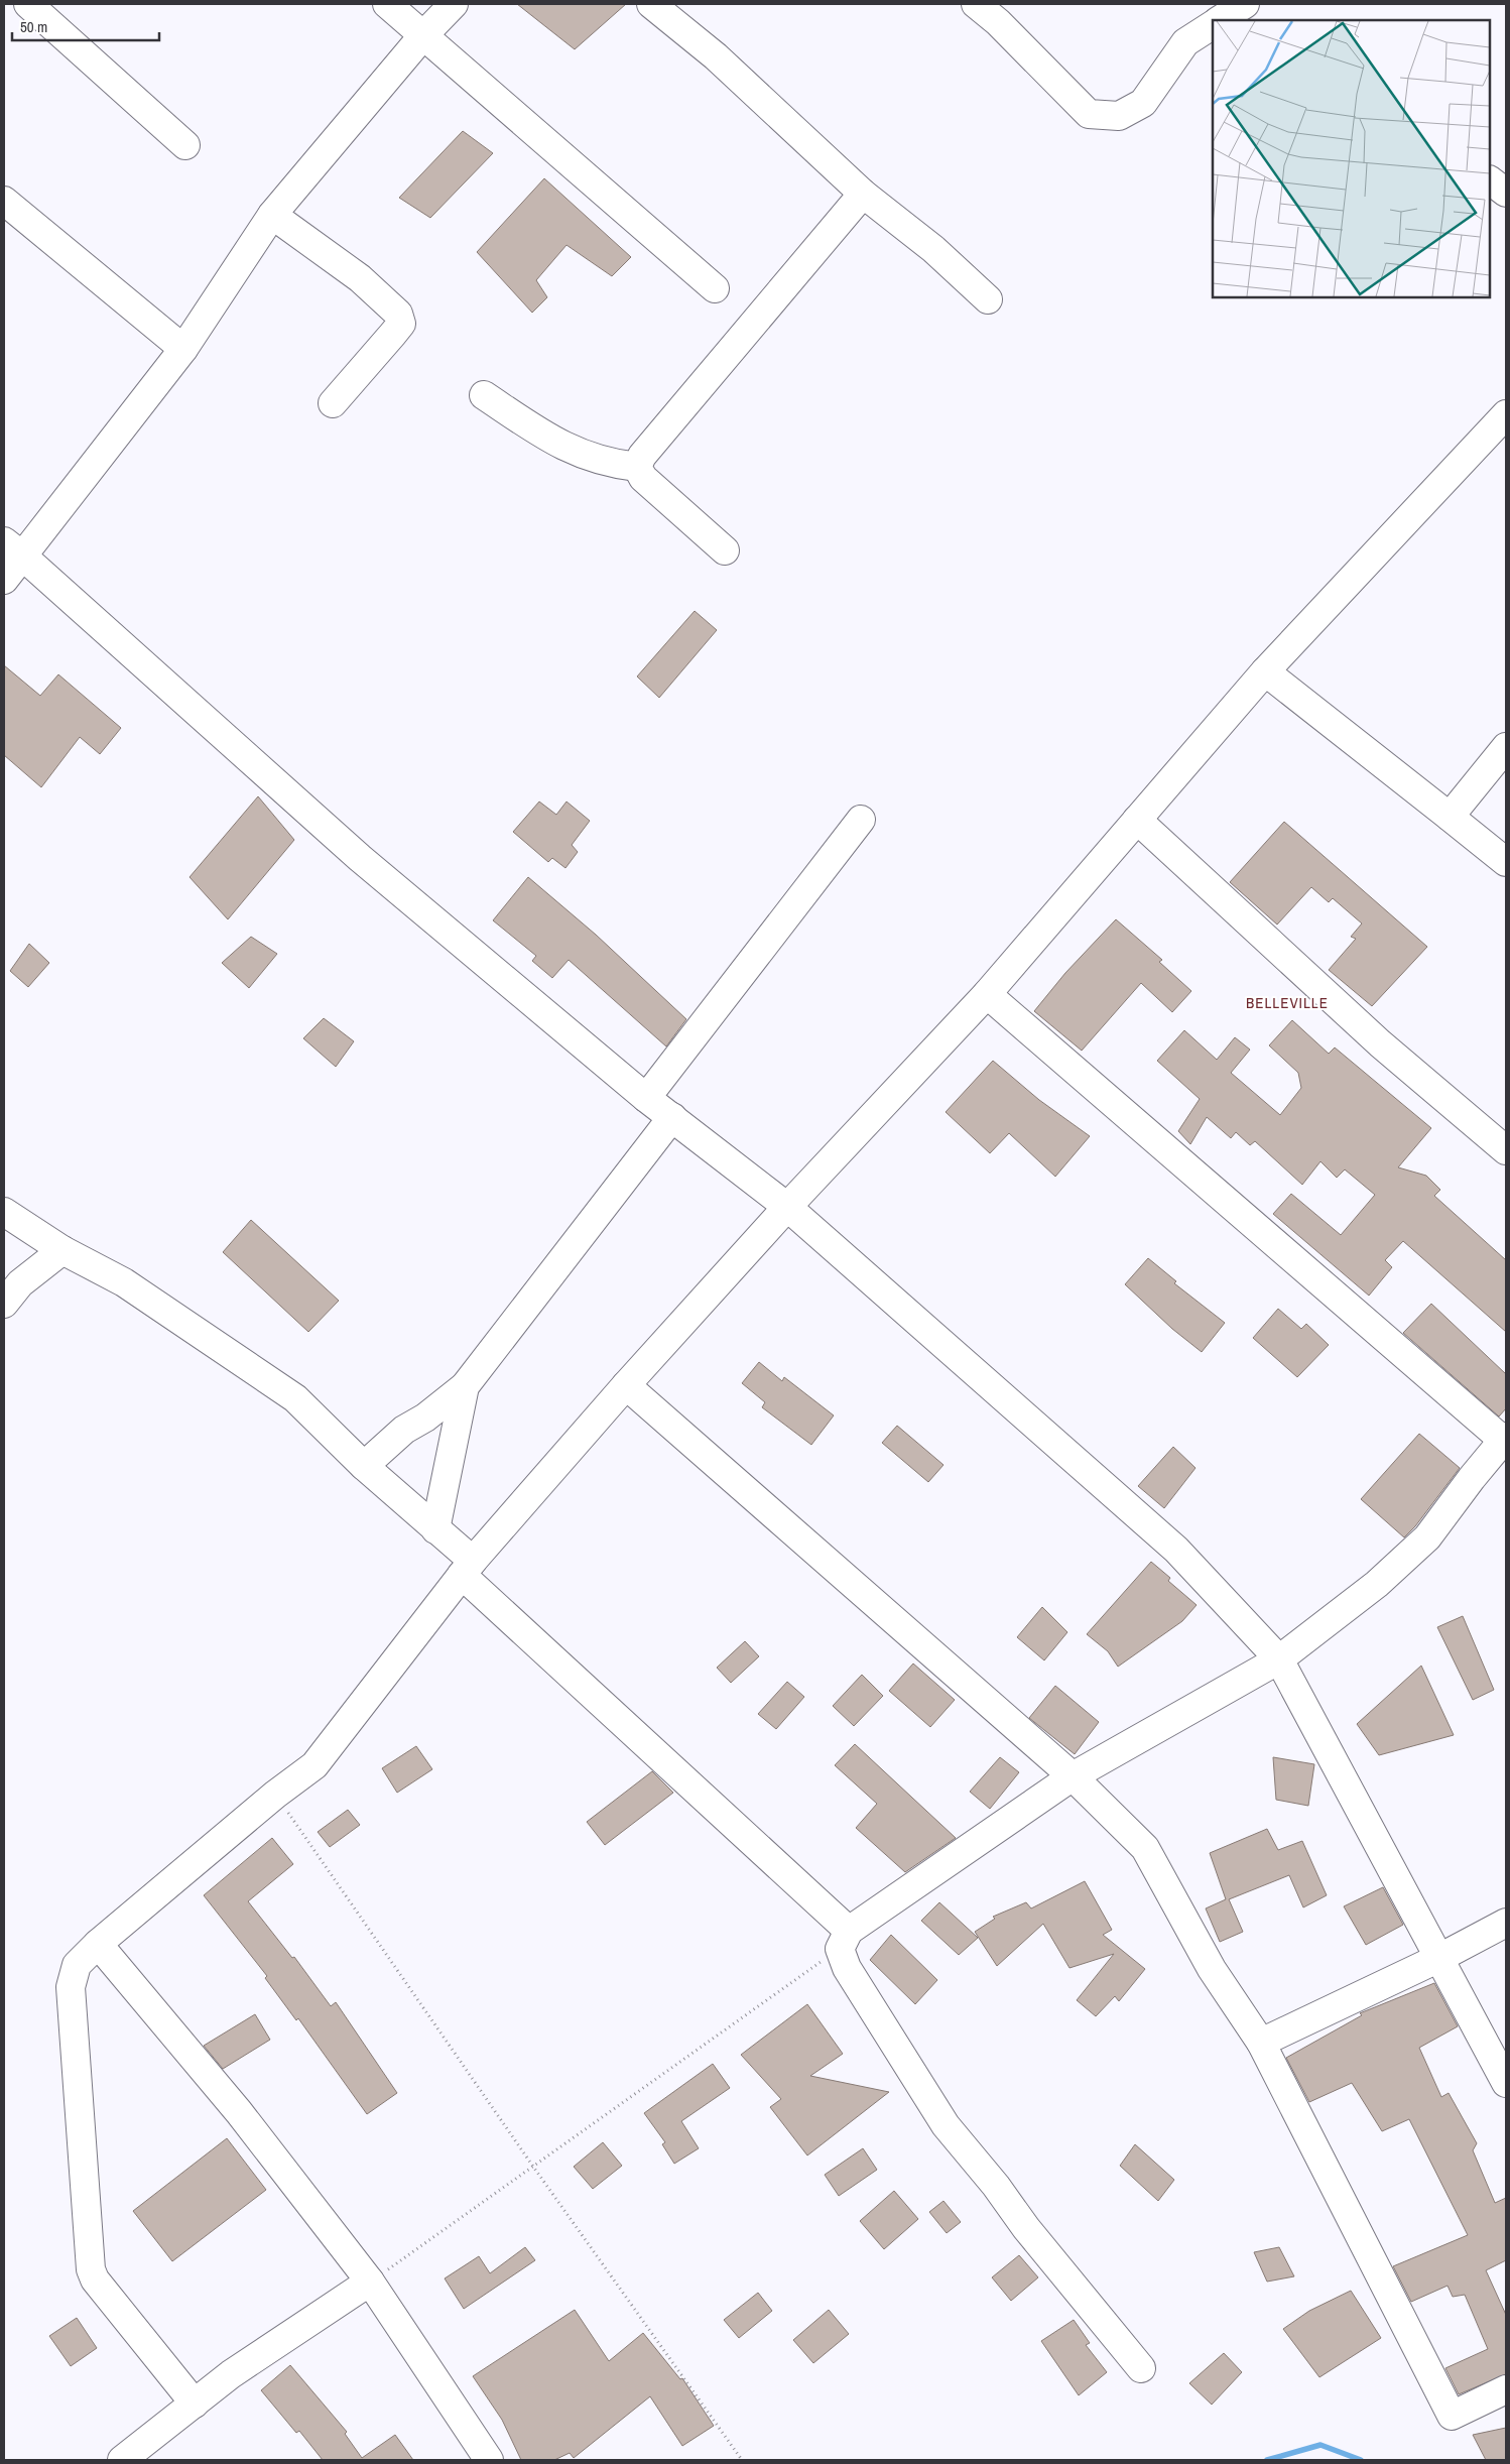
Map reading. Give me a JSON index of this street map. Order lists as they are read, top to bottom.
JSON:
{
  "districts": ["BELLEVILLE"],
  "scale_bar": "50 m"
}
